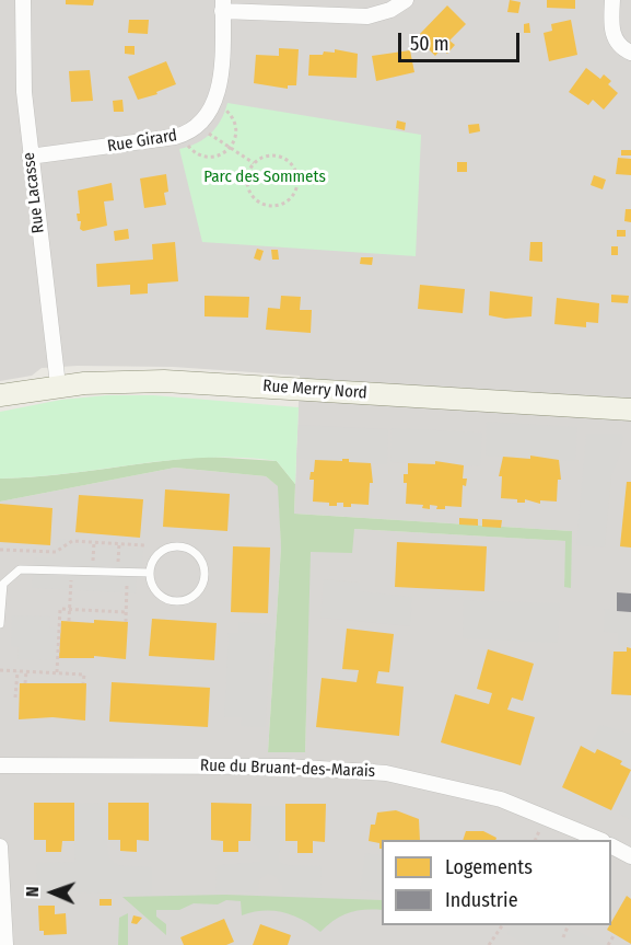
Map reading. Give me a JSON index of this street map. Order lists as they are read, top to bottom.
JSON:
{
  "streets": {
    "main road": ["Rue Merry Nord"],
    "street": ["Rue Girard", "Rue Lacasse", "Rue du Bruant-des-Marais"]
  },
  "crossings": [
    ["Rue Girard", "Rue Lacasse"],
    ["Rue Lacasse", "Rue Merry Nord"]
  ],
  "parks": ["Parc des Sommets"],
  "legend": ["Logements", "Industrie"],
  "scale_bar": "50 m",
  "north": "left"
}
